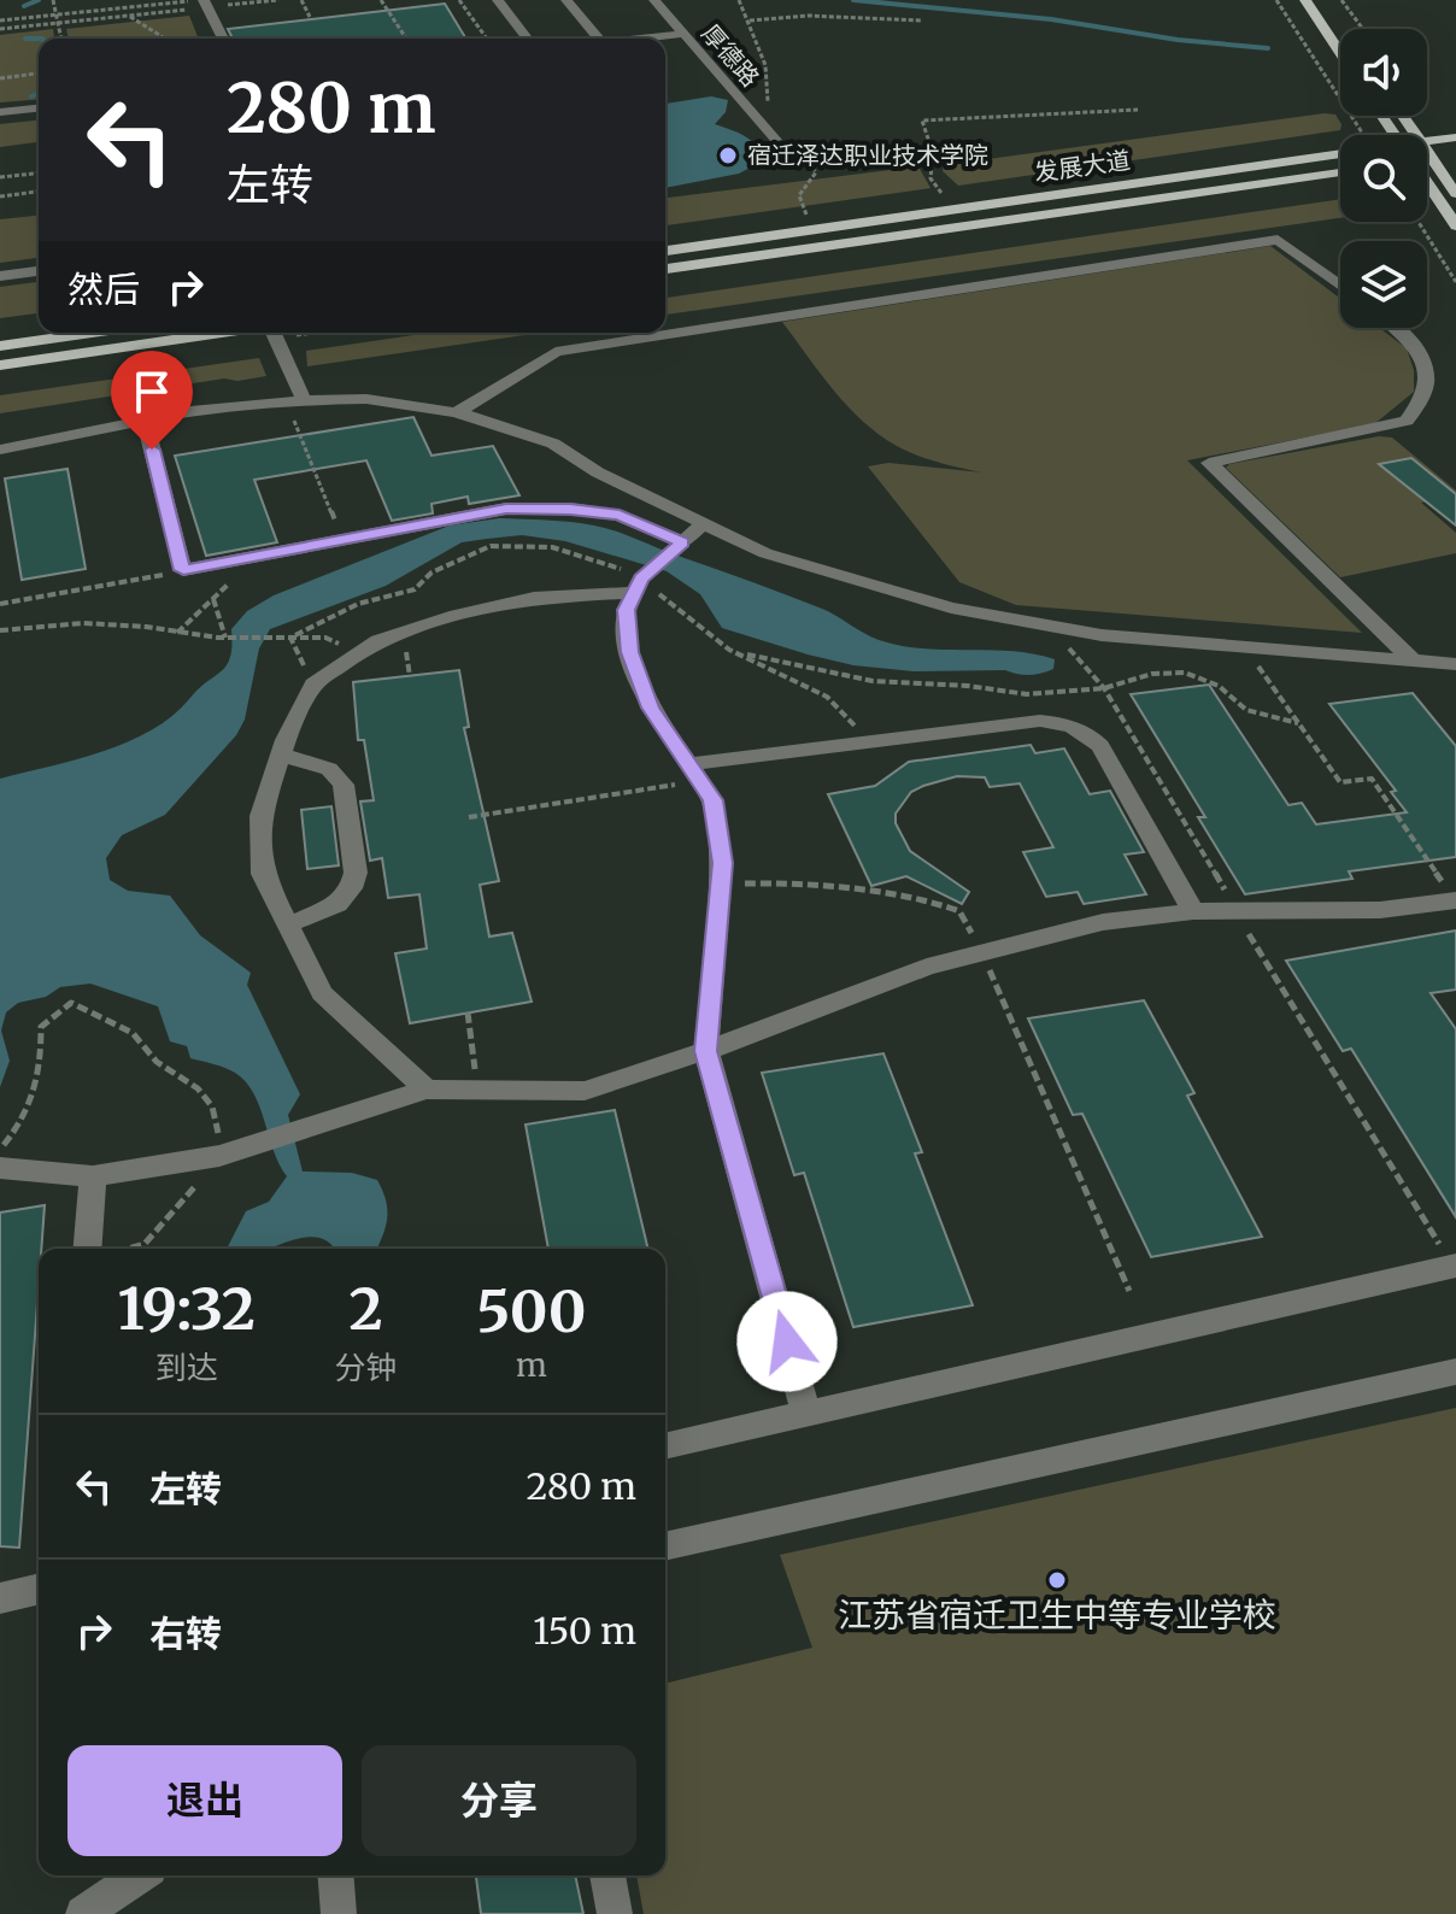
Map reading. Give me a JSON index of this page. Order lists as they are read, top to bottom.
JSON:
{
  "streets": {
    "main road": ["发展大道"],
    "lane": ["厚德路"]
  },
  "places": ["宿迁泽达职业技术学院", "江苏省宿迁卫生中等专业学校"],
  "page": {
    "turn": ["280 m", "左转"],
    "then": "然后",
    "eta": [
      "19:32",
      "到达",
      "2",
      "分钟",
      "500",
      "m"
    ],
    "list": [
      {
        "name": "左转",
        "value": "280 m"
      },
      {
        "name": "右转",
        "value": "150 m"
      }
    ],
    "buttons": ["退出", "分享"]
  }
}
